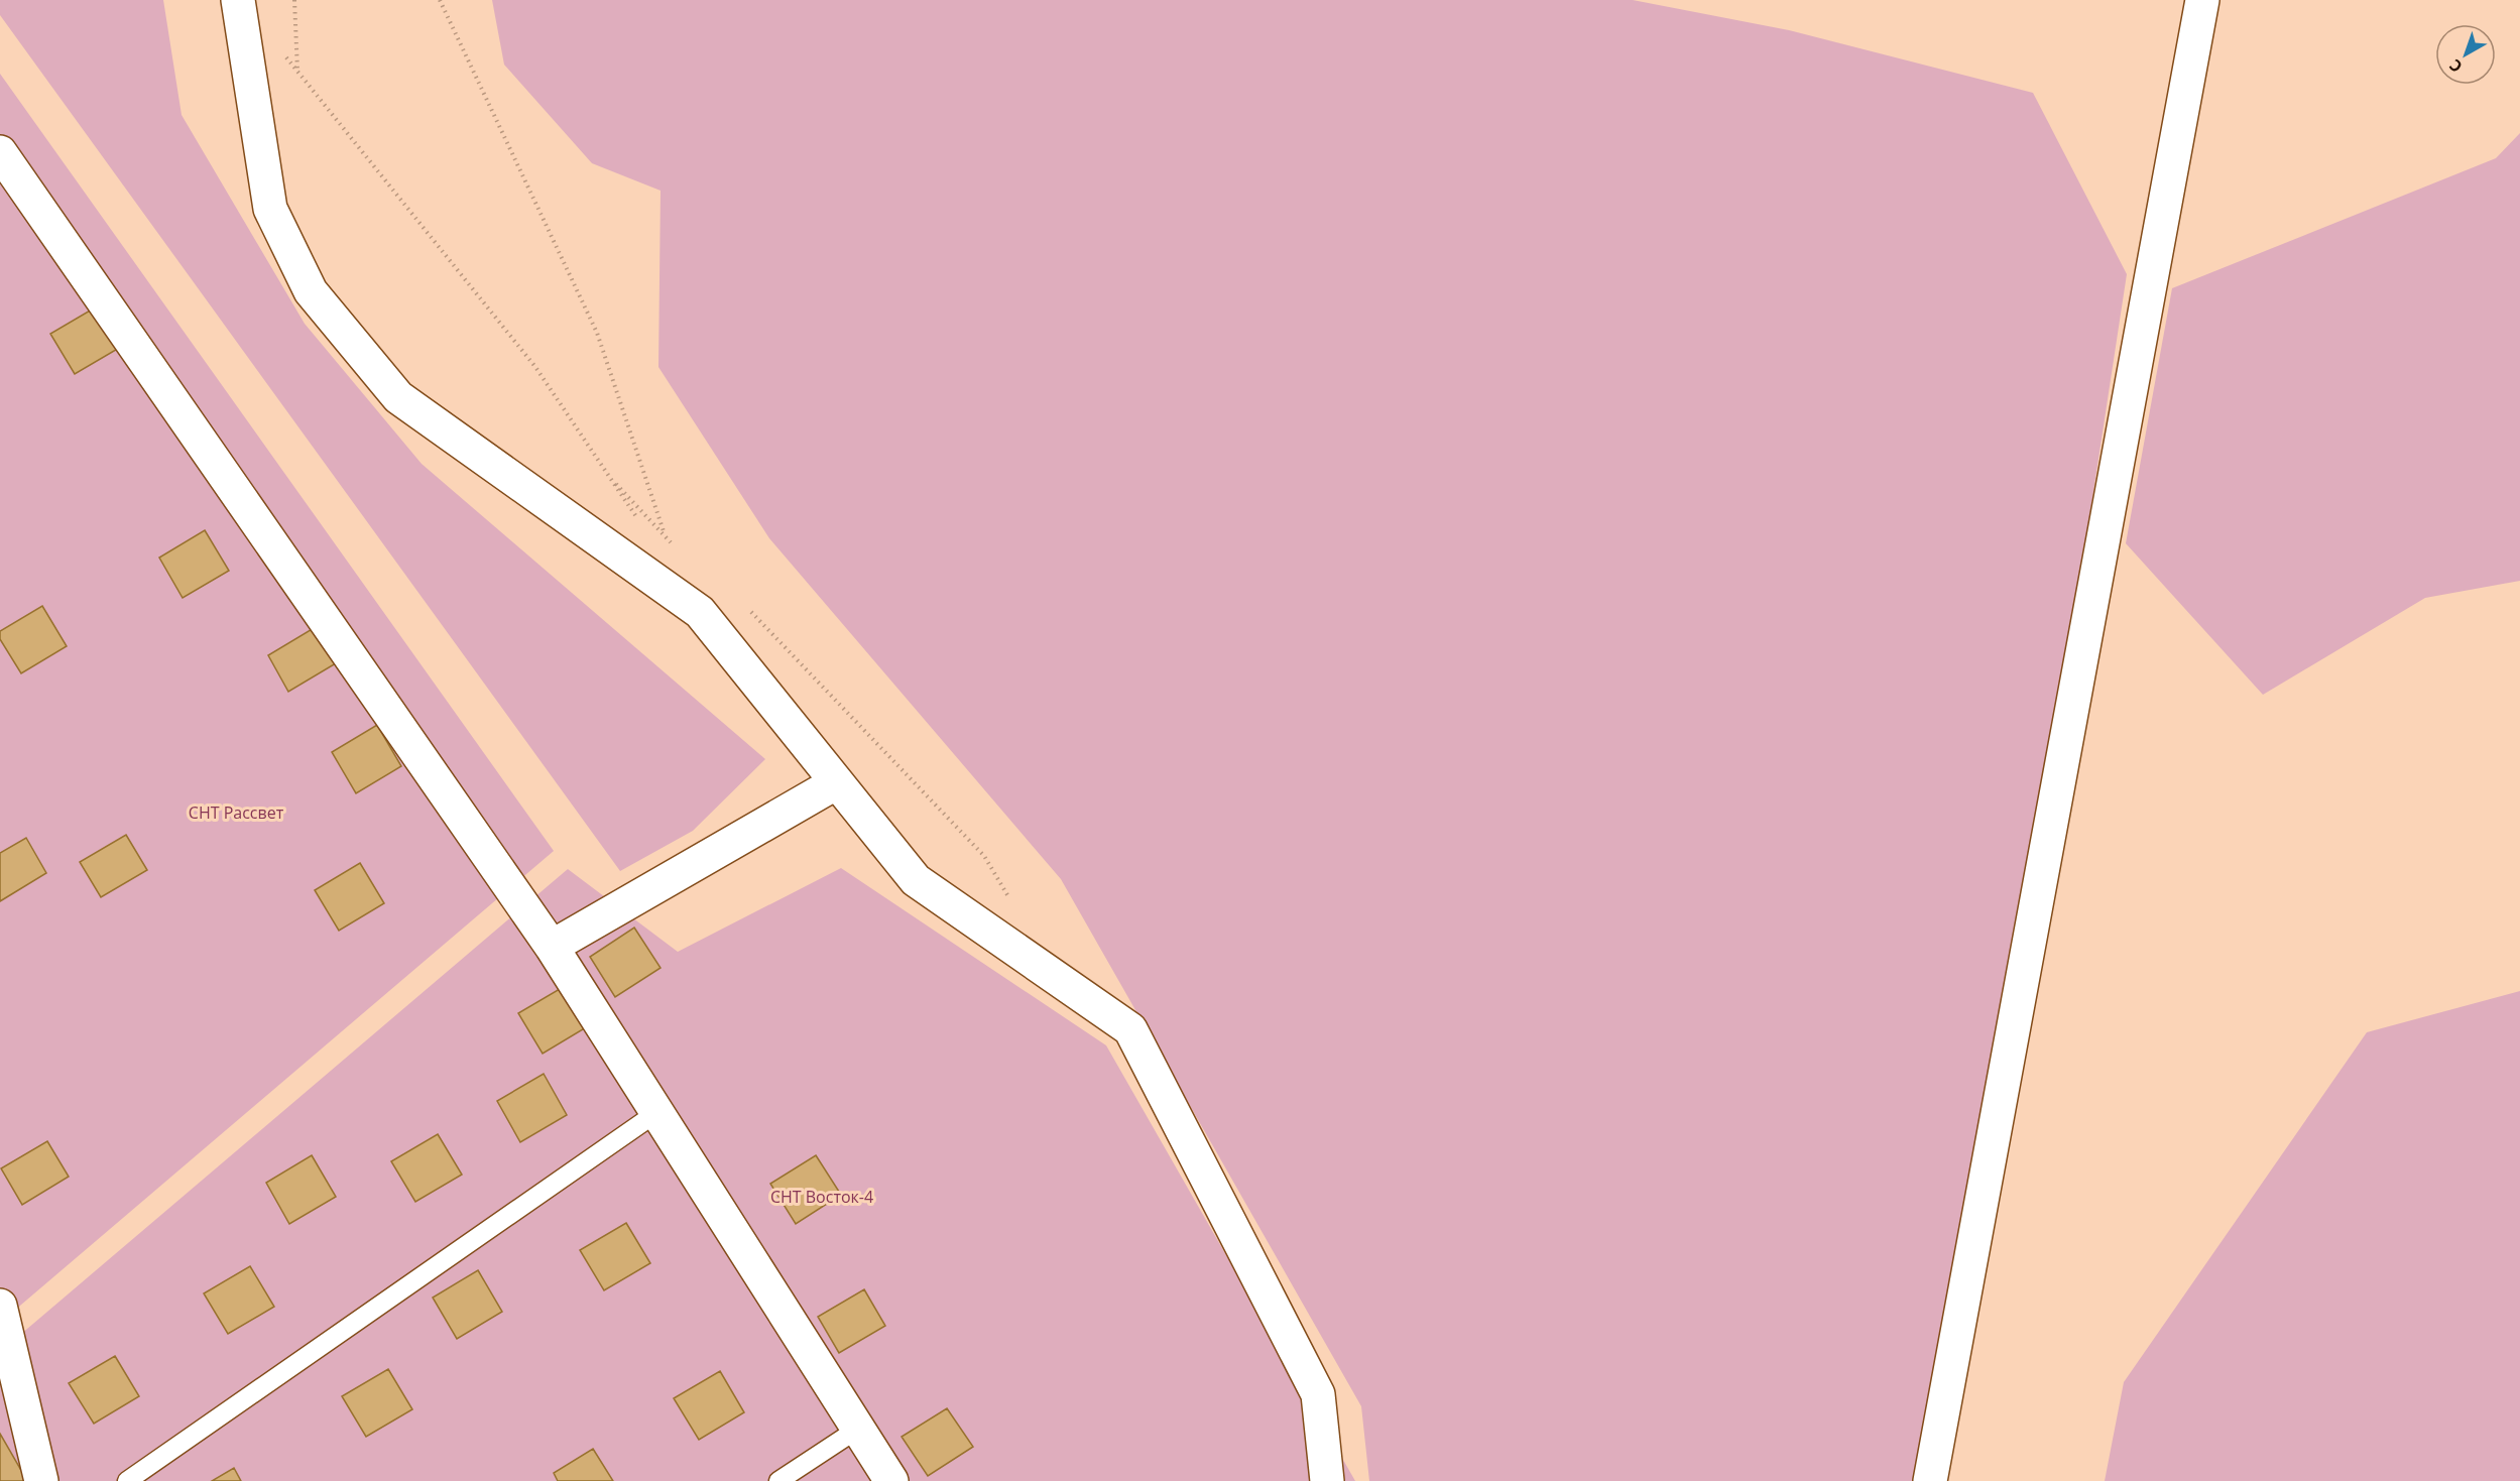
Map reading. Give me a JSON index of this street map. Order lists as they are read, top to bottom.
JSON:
{
  "parks": ["СНТ Рассвет", "СНТ Восток-4"],
  "north": "bottom left"
}
